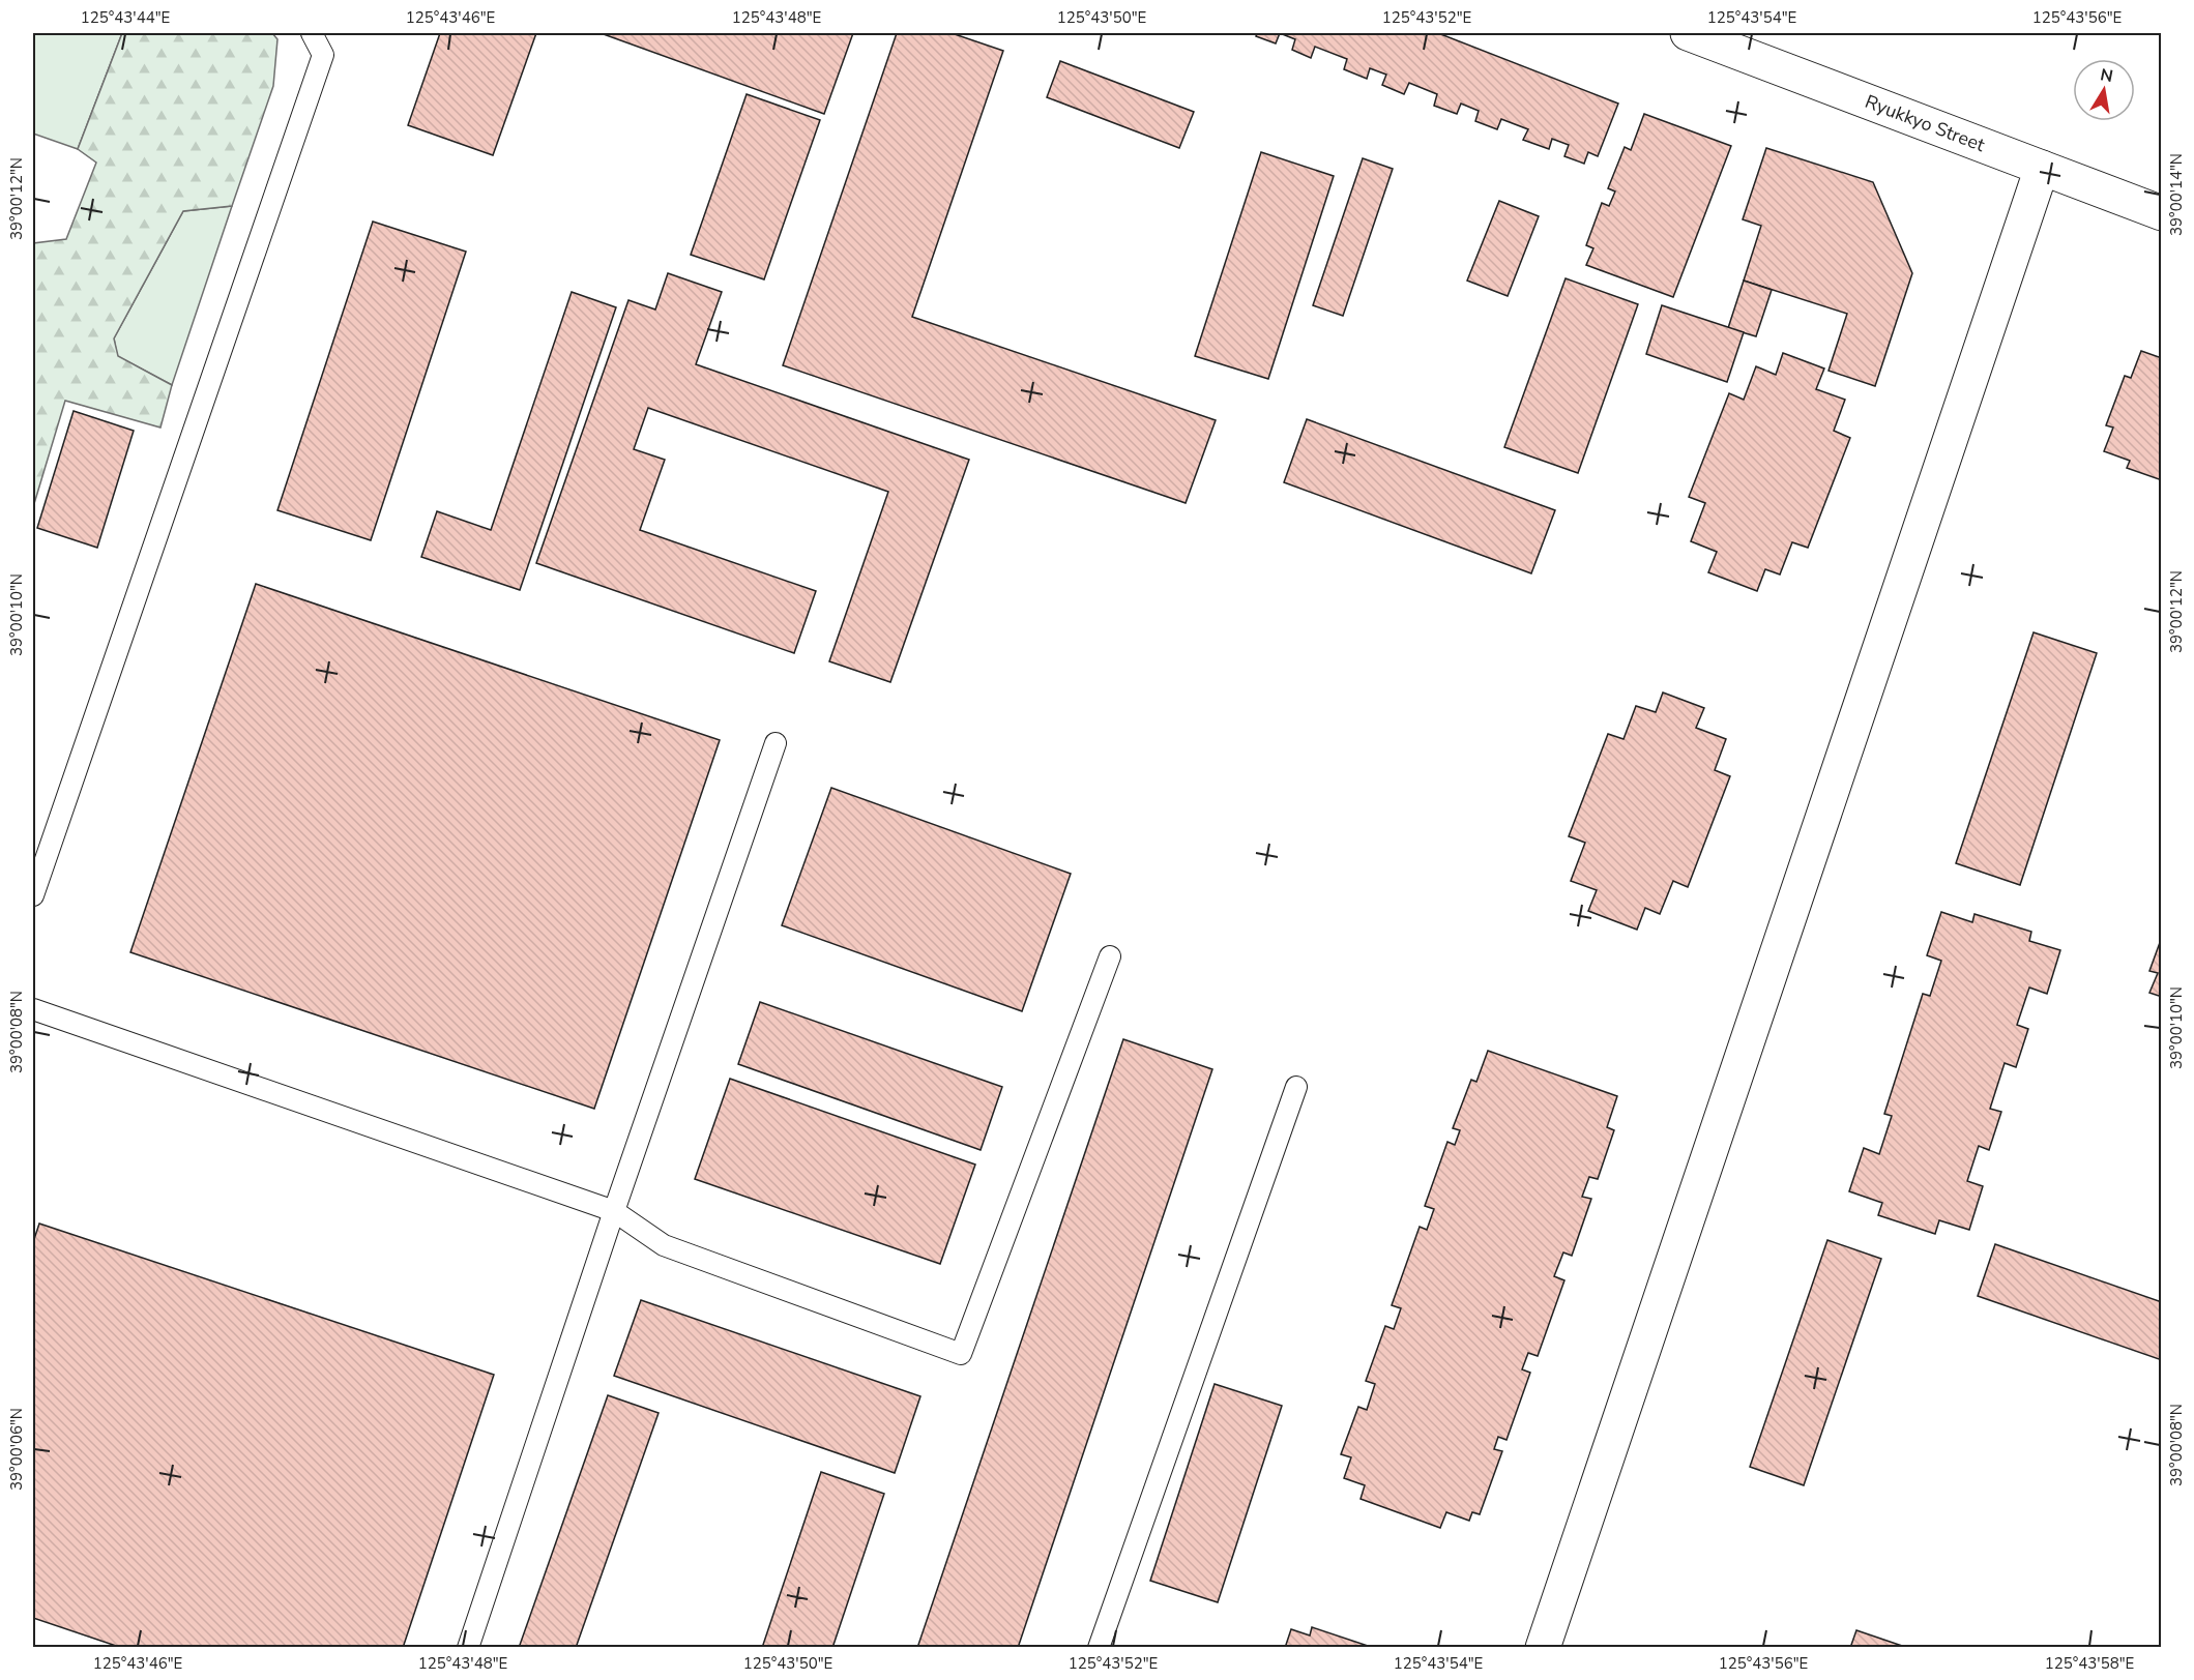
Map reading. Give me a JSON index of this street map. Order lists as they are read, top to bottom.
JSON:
{
  "streets": {
    "street": ["Ryukkyo Street"]
  },
  "north": "top",
  "coordinates": [
    "125°43'44\"E",
    "125°43'46\"E",
    "125°43'48\"E",
    "125°43'50\"E",
    "125°43'52\"E",
    "125°43'54\"E",
    "125°43'56\"E",
    "39°00'14\"N",
    "39°00'12\"N",
    "39°00'10\"N",
    "39°00'08\"N",
    "39°00'06\"N",
    "125°43'58\"E"
  ]
}
